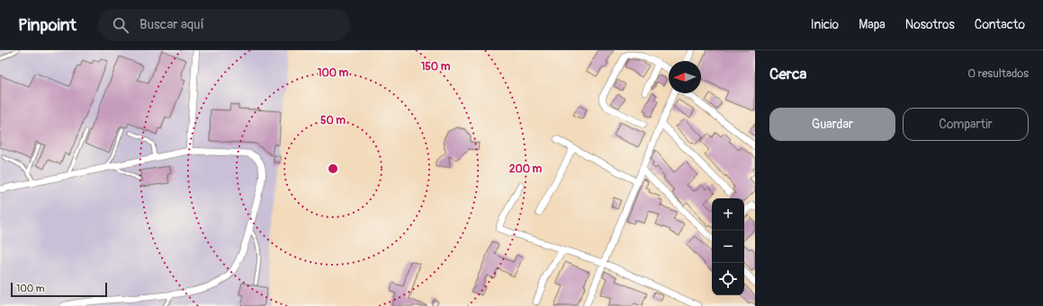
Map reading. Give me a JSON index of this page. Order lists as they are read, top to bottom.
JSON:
{
  "scale_bar": "100 m",
  "north": "left",
  "page": {
    "header": "Pinpoint",
    "search": "Buscar aquí",
    "nav": [
      "Inicio",
      "Mapa",
      "Nosotros",
      "Contacto"
    ],
    "heading": ["Cerca", "0 resultados"],
    "buttons": ["Guardar", "Compartir"],
    "map_buttons": ["+", "−"],
    "scale": "100 m"
  },
  "rings": [
    "150 m",
    "100 m",
    "50 m",
    "200 m"
  ]
}
